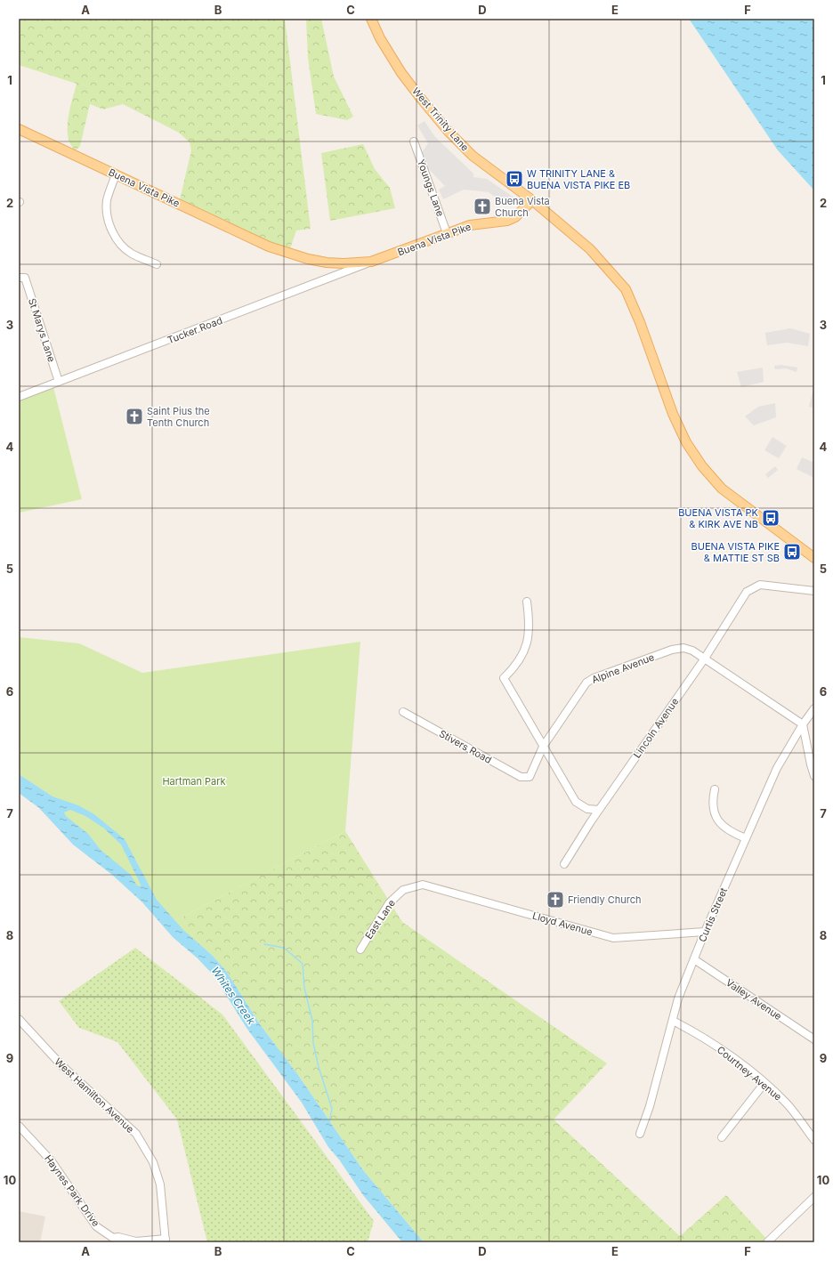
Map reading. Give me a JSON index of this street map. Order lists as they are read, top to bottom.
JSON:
{
  "streets": {
    "main road": ["West Trinity Lane", "Buena Vista Pike"],
    "street": [
      "Youngs Lane",
      "St Marys Lane",
      "Tucker Road",
      "Alpine Avenue",
      "Lincoln Avenue",
      "Stivers Road",
      "Curtis Street",
      "East Lane",
      "Lloyd Avenue",
      "Valley Avenue",
      "Courtney Avenue",
      "West Hamilton Avenue",
      "Haynes Park Drive"
    ]
  },
  "crossings": [
    ["West Trinity Lane", "Buena Vista Pike"],
    ["Buena Vista Pike", "Youngs Lane"],
    ["Buena Vista Pike", "Tucker Road"],
    ["St Marys Lane", "Tucker Road"],
    ["Alpine Avenue", "Lincoln Avenue"],
    ["Alpine Avenue", "Stivers Road"],
    ["Alpine Avenue", "Curtis Street"],
    ["Curtis Street", "Lloyd Avenue"],
    ["Curtis Street", "Valley Avenue"],
    ["Curtis Street", "Courtney Avenue"],
    ["East Lane", "Lloyd Avenue"],
    ["West Hamilton Avenue", "Haynes Park Drive"]
  ],
  "water": ["Whites Creek"],
  "parks": ["Hartman Park"],
  "places": {
    "bus stop": ["W TRINITY LANE & BUENA VISTA PIKE EB", "BUENA VISTA PK & KIRK AVE NB", "BUENA VISTA PIKE & MATTIE ST SB"],
    "church": ["Buena Vista Church", "Saint Pius the Tenth Church", "Friendly Church"]
  },
  "grid": {
    "columns": [
      "A",
      "B",
      "C",
      "D",
      "E",
      "F"
    ],
    "rows": [
      "1",
      "2",
      "3",
      "4",
      "5",
      "6",
      "7",
      "8",
      "9",
      "10"
    ]
  }
}
